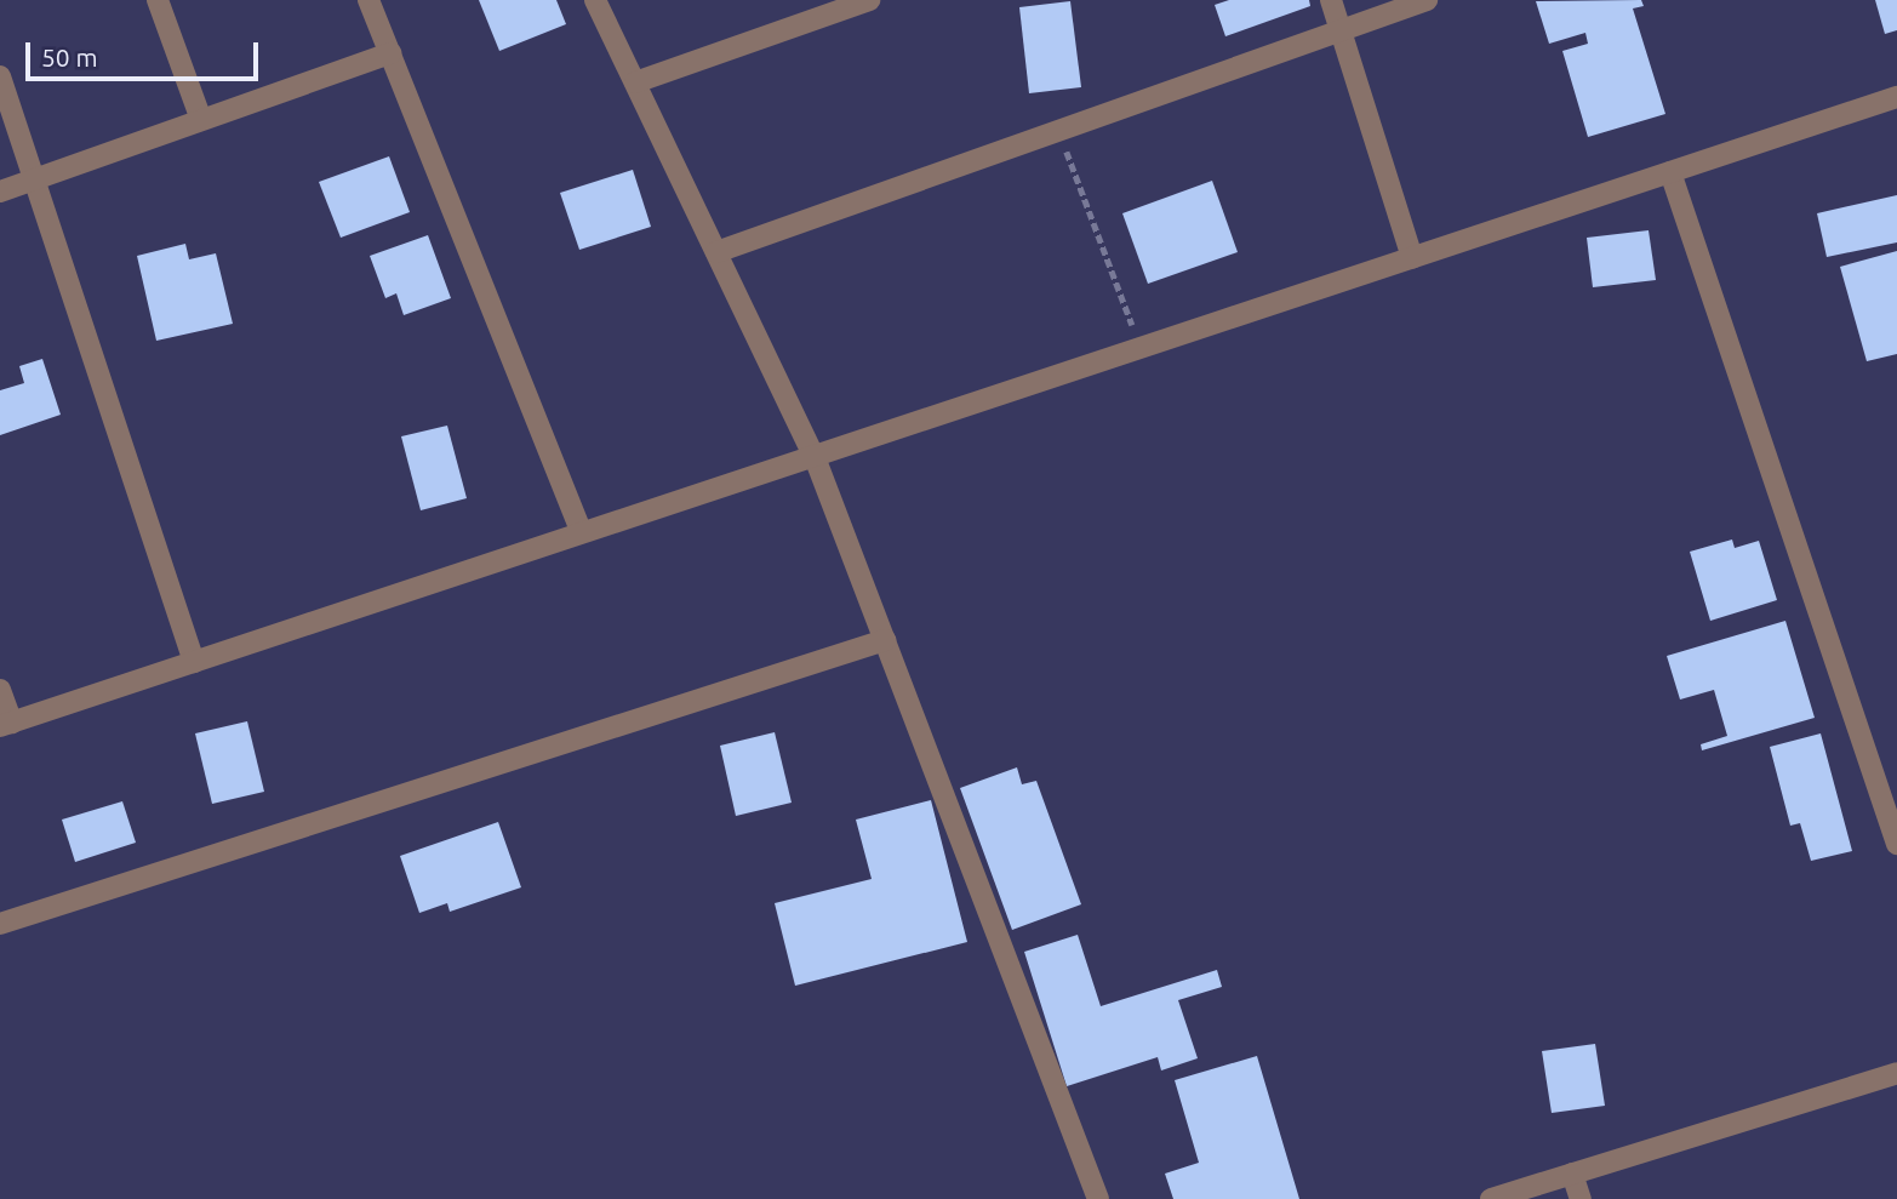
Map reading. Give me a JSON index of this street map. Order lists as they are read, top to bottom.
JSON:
{
  "scale_bar": "50 m"
}
